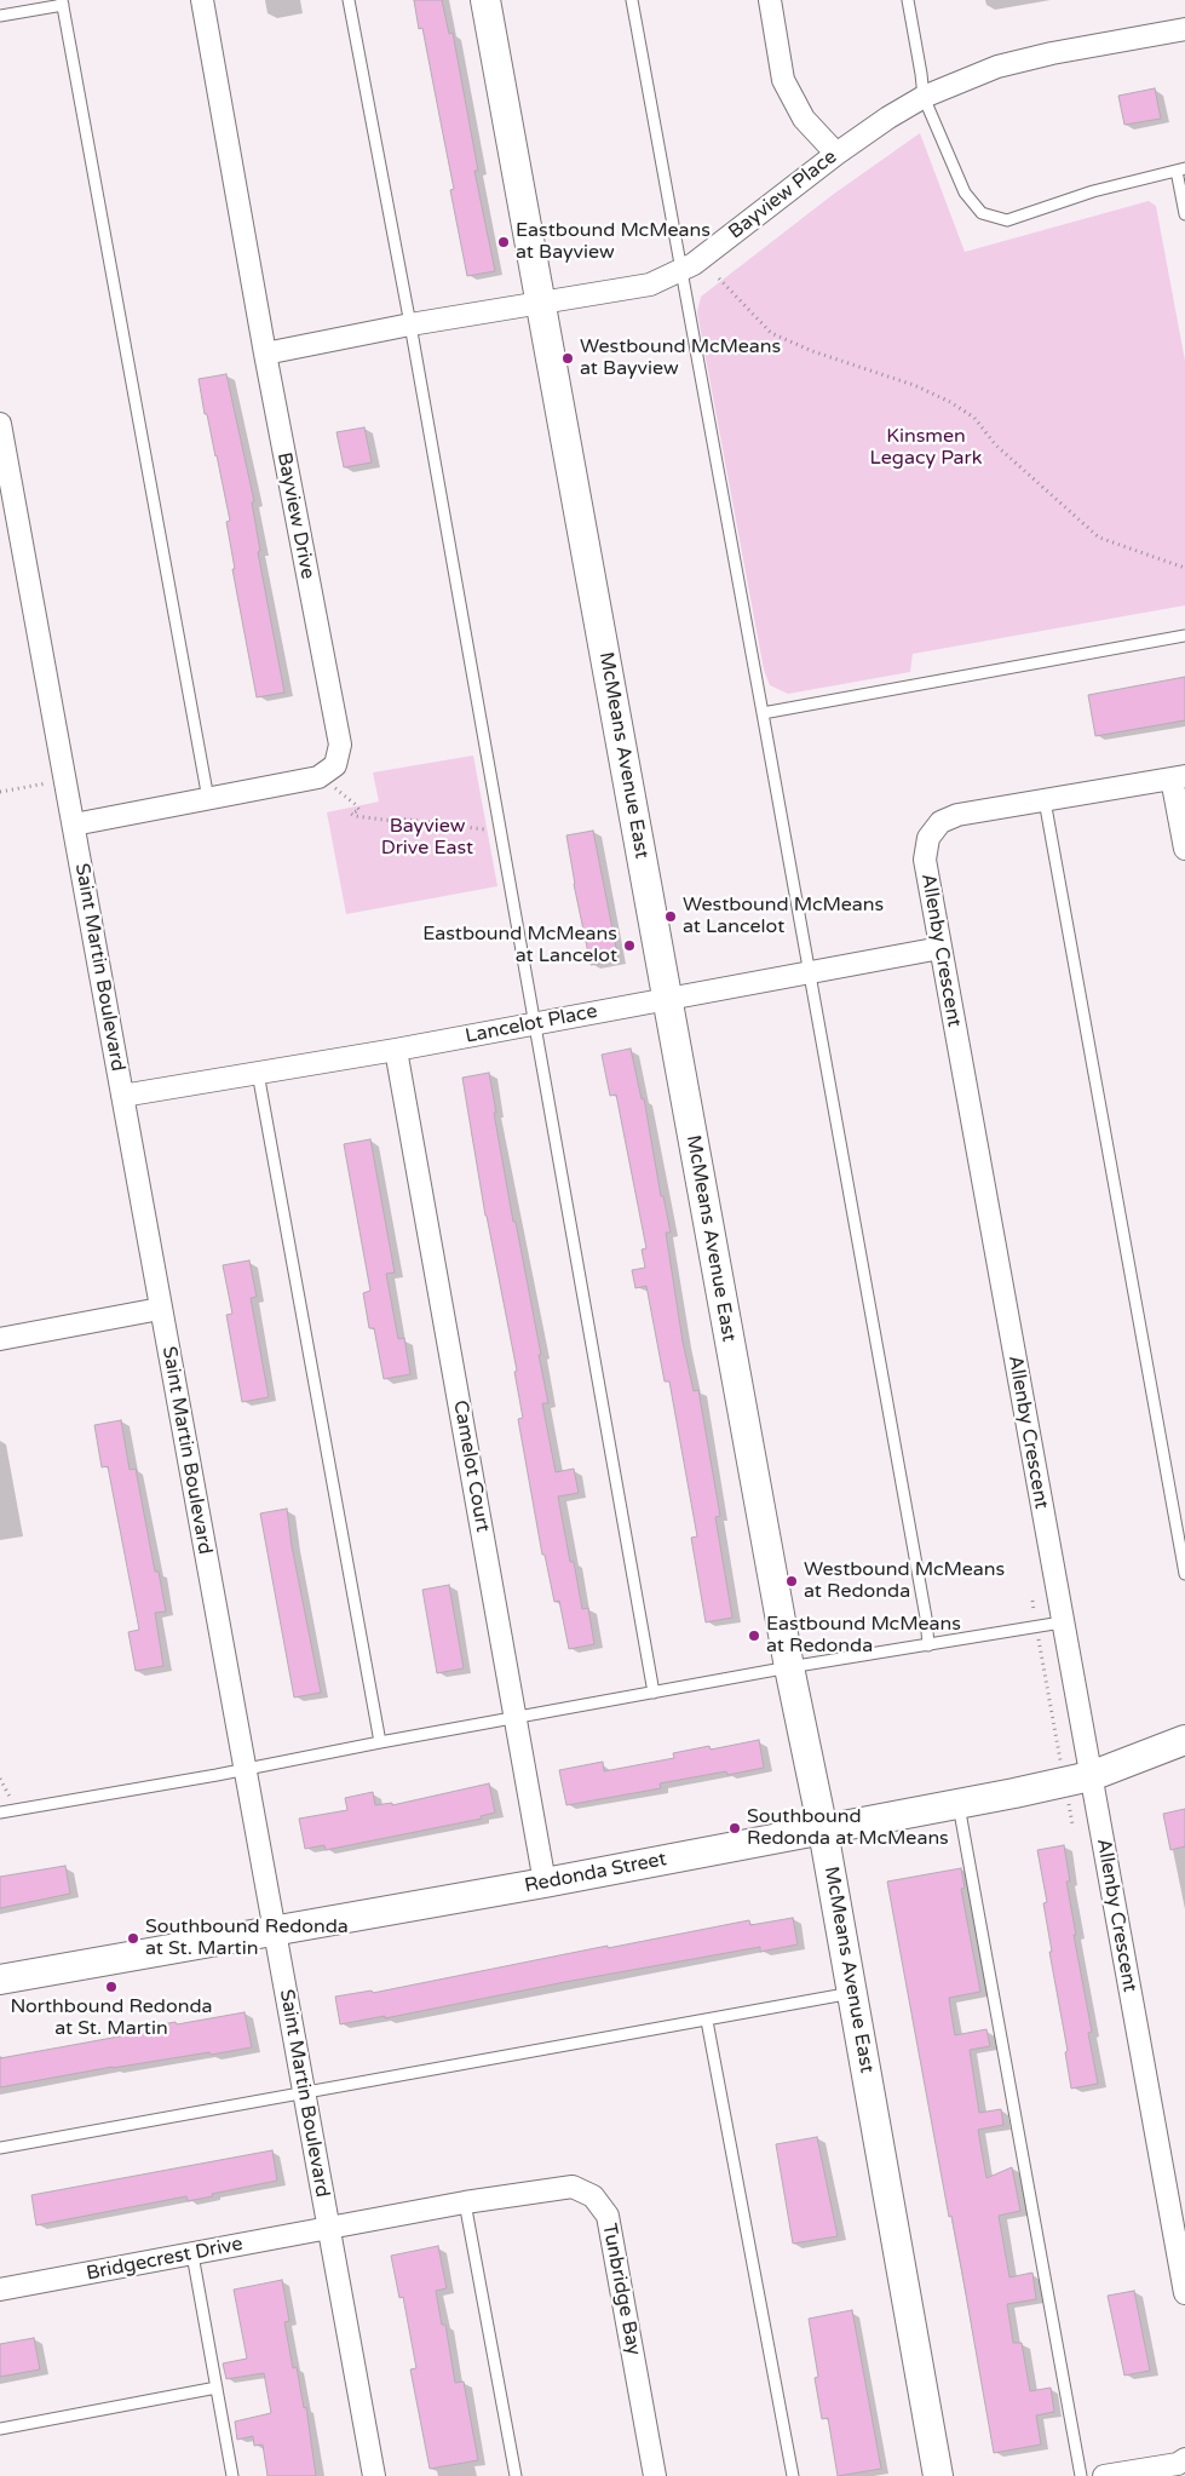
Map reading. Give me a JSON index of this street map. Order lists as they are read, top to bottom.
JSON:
{
  "streets": {
    "street": [
      "Bayview Place",
      "Bayview Drive",
      "McMeans Avenue East",
      "Allenby Crescent",
      "Saint Martin Boulevard",
      "Lancelot Place",
      "Camelot Court",
      "Redonda Street",
      "Bridgecrest Drive",
      "Tunbridge Bay"
    ]
  },
  "crossings": [
    ["Bayview Place", "Bayview Drive"],
    ["Bayview Place", "McMeans Avenue East"],
    ["McMeans Avenue East", "Lancelot Place"],
    ["McMeans Avenue East", "Redonda Street"],
    ["Allenby Crescent", "Lancelot Place"],
    ["Allenby Crescent", "Redonda Street"],
    ["Saint Martin Boulevard", "Lancelot Place"],
    ["Saint Martin Boulevard", "Redonda Street"],
    ["Saint Martin Boulevard", "Bridgecrest Drive"],
    ["Saint Martin Boulevard", "Tunbridge Bay"],
    ["Lancelot Place", "Camelot Court"],
    ["Camelot Court", "Redonda Street"],
    ["Bridgecrest Drive", "Tunbridge Bay"]
  ],
  "parks": ["Kinsmen Legacy Park", "Bayview Drive East"],
  "places": [
    "Eastbound McMeans at Bayview",
    "Westbound McMeans at Bayview",
    "Westbound McMeans at Lancelot",
    "Eastbound McMeans at Lancelot",
    "Westbound McMeans at Redonda",
    "Eastbound McMeans at Redonda",
    "Southbound Redonda at McMeans",
    "Southbound Redonda at St. Martin",
    "Northbound Redonda at St. Martin"
  ]
}
